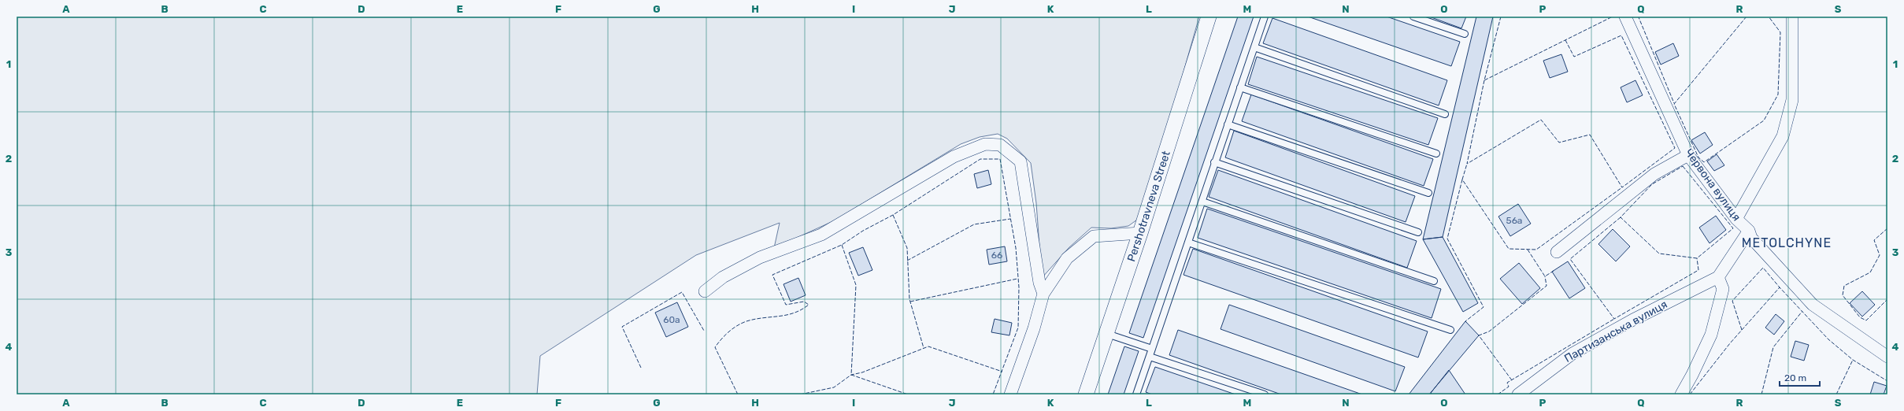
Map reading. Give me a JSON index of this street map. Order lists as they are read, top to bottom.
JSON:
{
  "streets": {
    "street": ["Червона вулиця", "Pershotravneva Street", "Партизанська вулиця"]
  },
  "districts": ["METOLCHYNE"],
  "house_numbers": ["56а", "66", "60а"],
  "scale_bar": "20 m",
  "grid": {
    "columns": [
      "A",
      "B",
      "C",
      "D",
      "E",
      "F",
      "G",
      "H",
      "I",
      "J",
      "K",
      "L",
      "M",
      "N",
      "O",
      "P",
      "Q",
      "R",
      "S"
    ],
    "rows": [
      "1",
      "2",
      "3",
      "4"
    ]
  }
}
